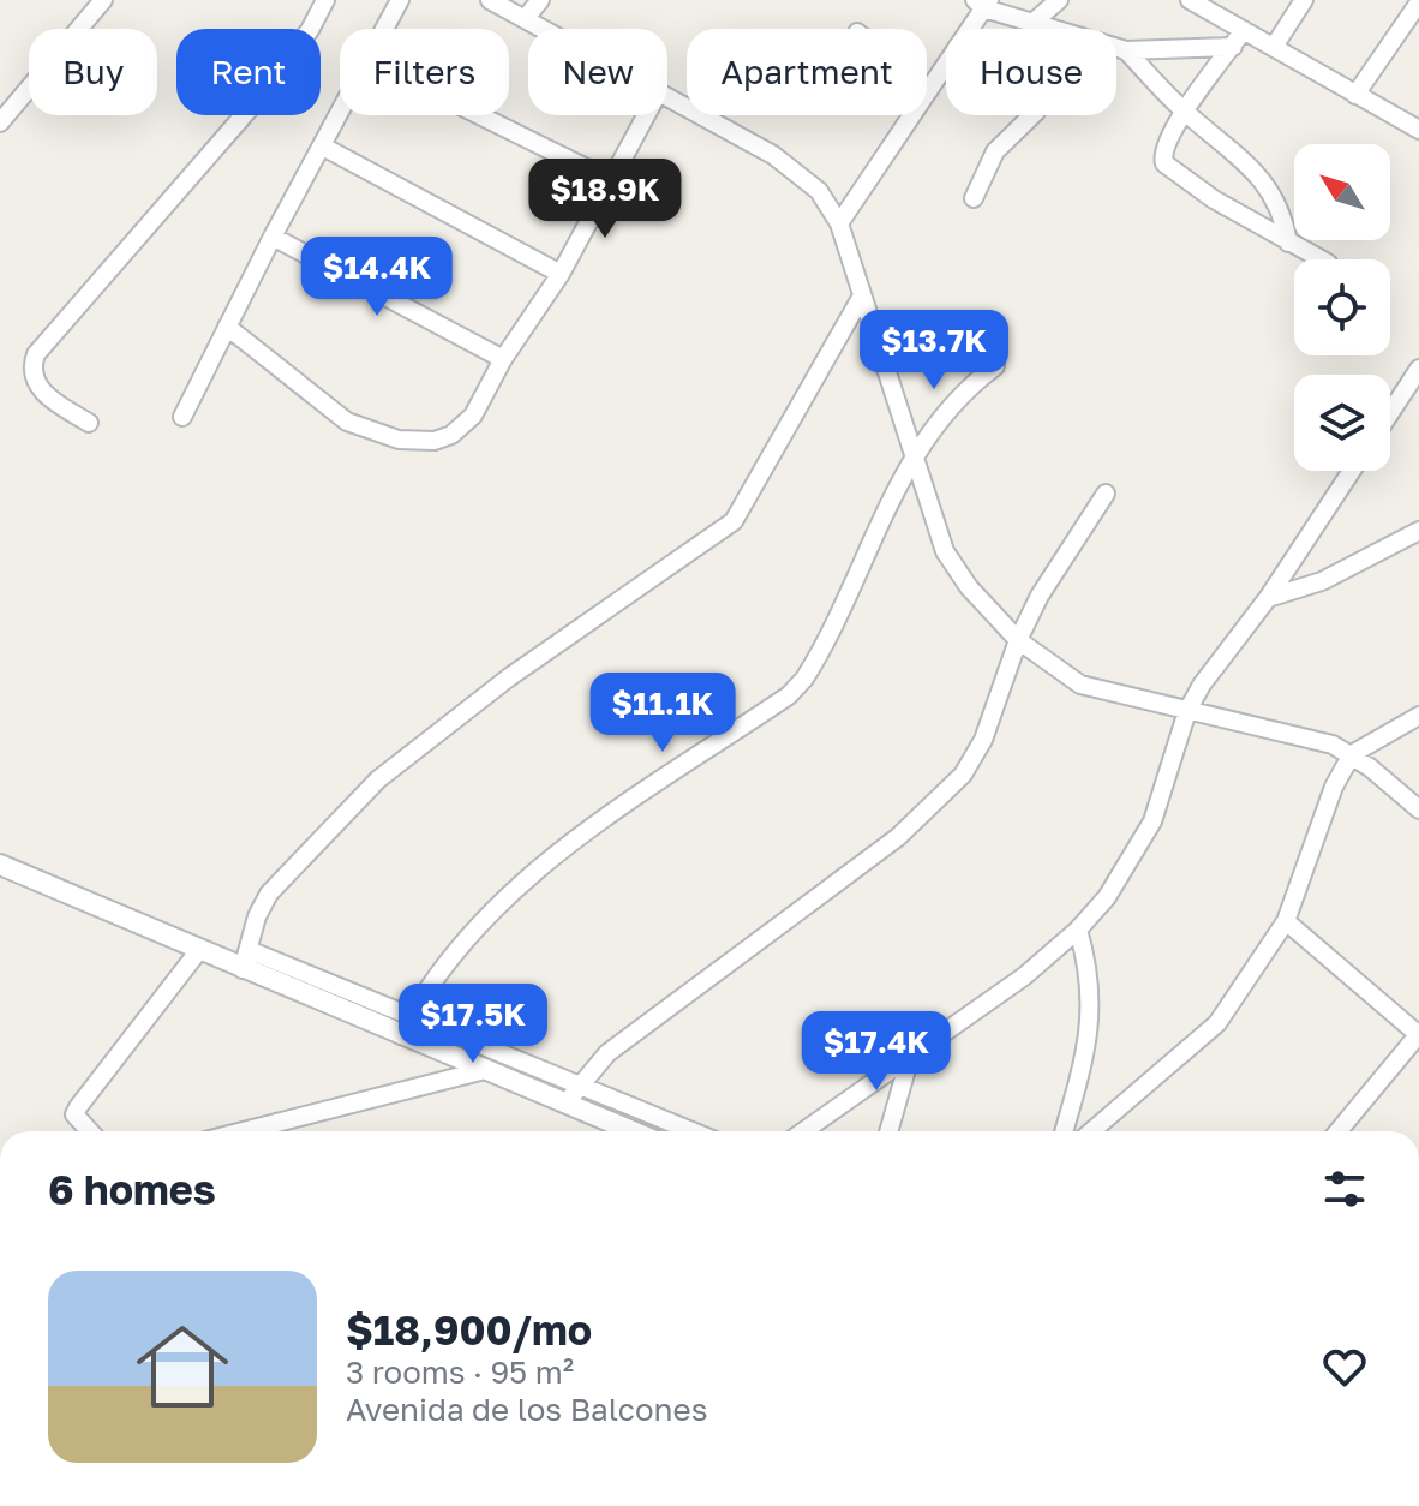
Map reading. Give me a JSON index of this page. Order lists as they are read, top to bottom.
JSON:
{
  "north": "top left",
  "page": {
    "chip": [
      "Buy",
      "Rent",
      "Filters",
      "New",
      "Apartment",
      "House"
    ],
    "price": [
      "$18.9K",
      "$14.4K",
      "$13.7K",
      "$11.1K",
      "$17.5K",
      "$17.4K"
    ],
    "heading": "6 homes",
    "list": [
      {
        "name": "$18,900/mo",
        "note": "3 rooms · 95 m² · Avenida de los Balcones"
      }
    ]
  }
}
